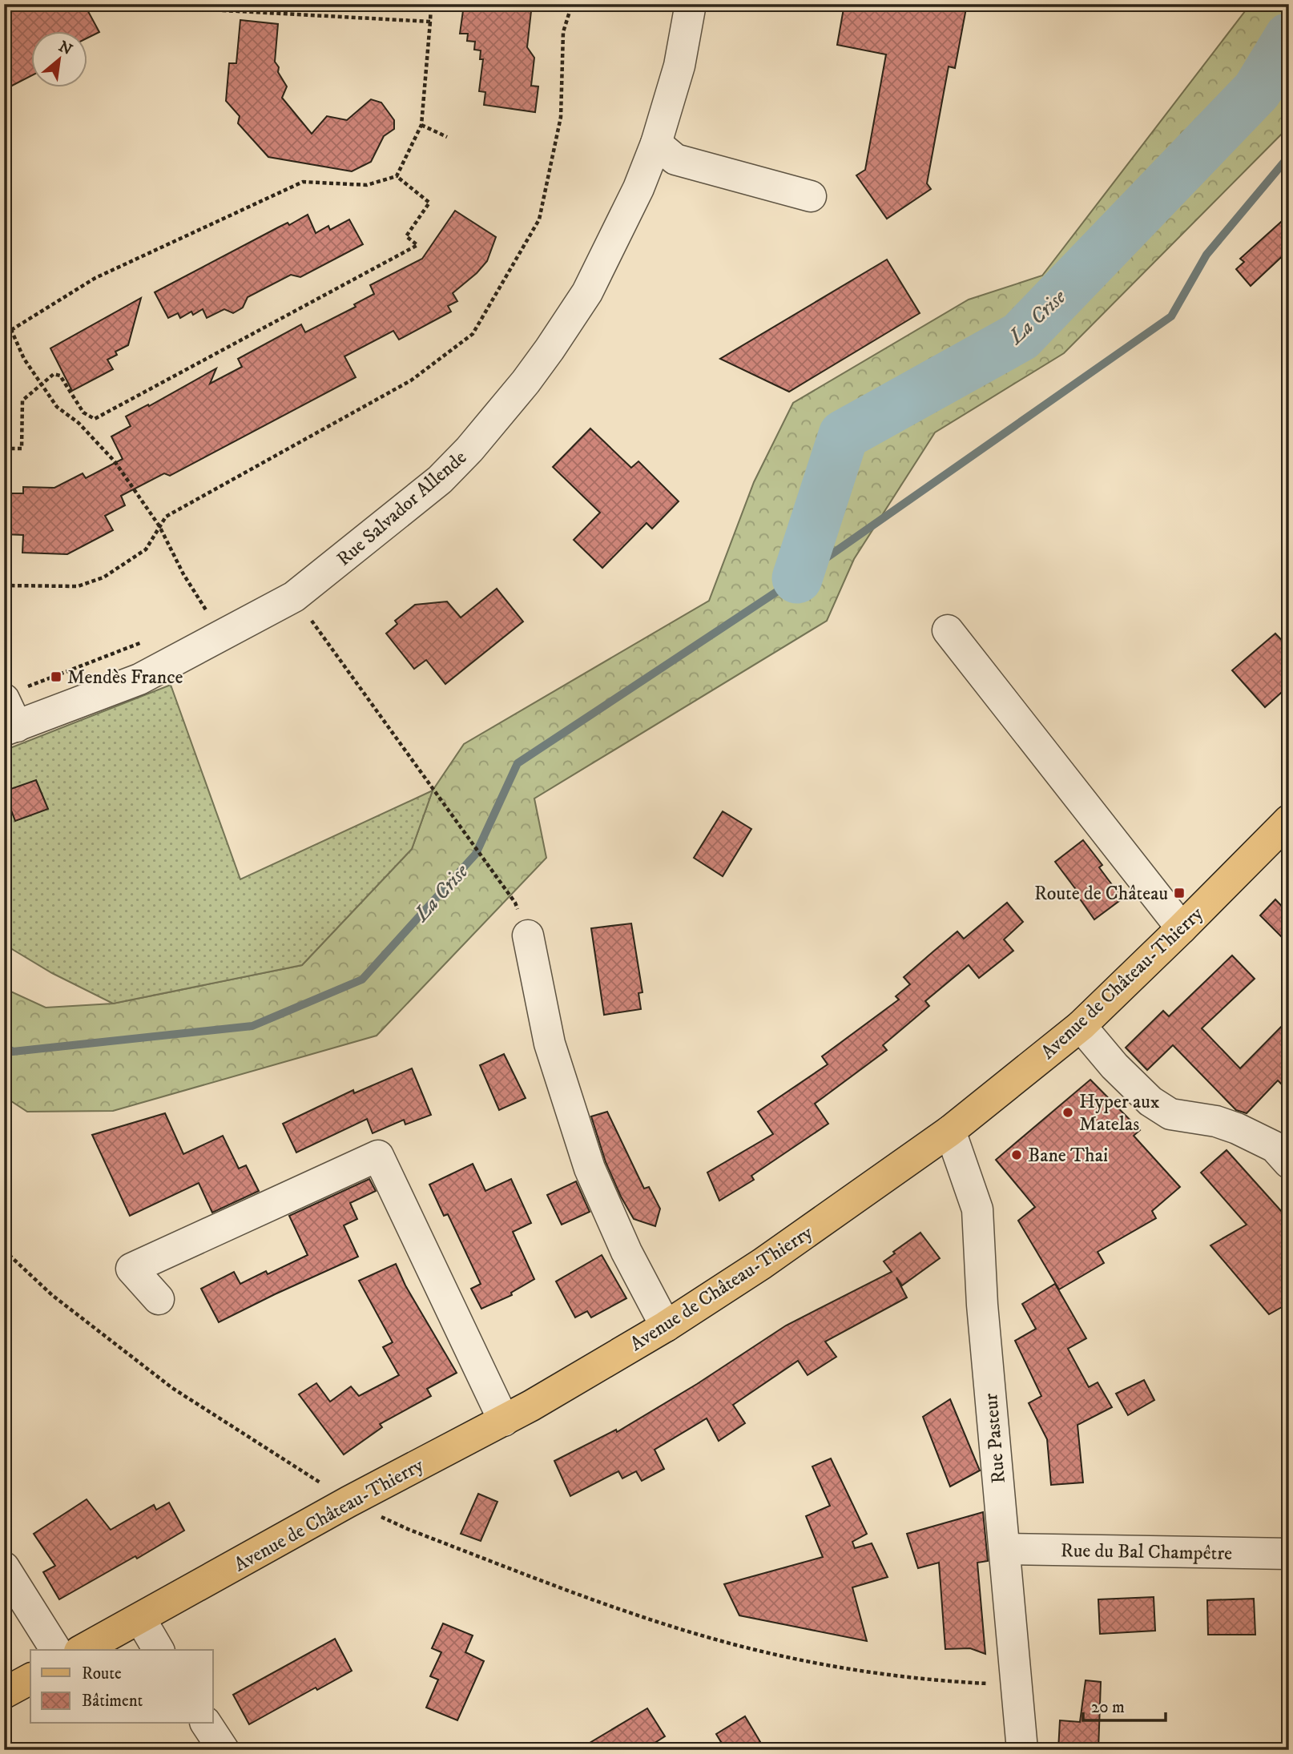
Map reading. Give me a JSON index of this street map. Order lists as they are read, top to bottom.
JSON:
{
  "streets": {
    "main road": ["Avenue de Château-Thierry"],
    "street": ["Rue Salvador Allende", "Rue Pasteur", "Rue du Bal Champêtre"]
  },
  "crossings": [
    ["Avenue de Château-Thierry", "Rue Pasteur"],
    ["Rue Pasteur", "Rue du Bal Champêtre"]
  ],
  "water": ["La Crise"],
  "places": {
    "transit": ["Mendès France", "Route de Château"],
    "other": ["Hyper aux Matelas", "Bane Thai"]
  },
  "legend": ["Route", "Bâtiment"],
  "scale_bar": "20 m",
  "north": "top right"
}
